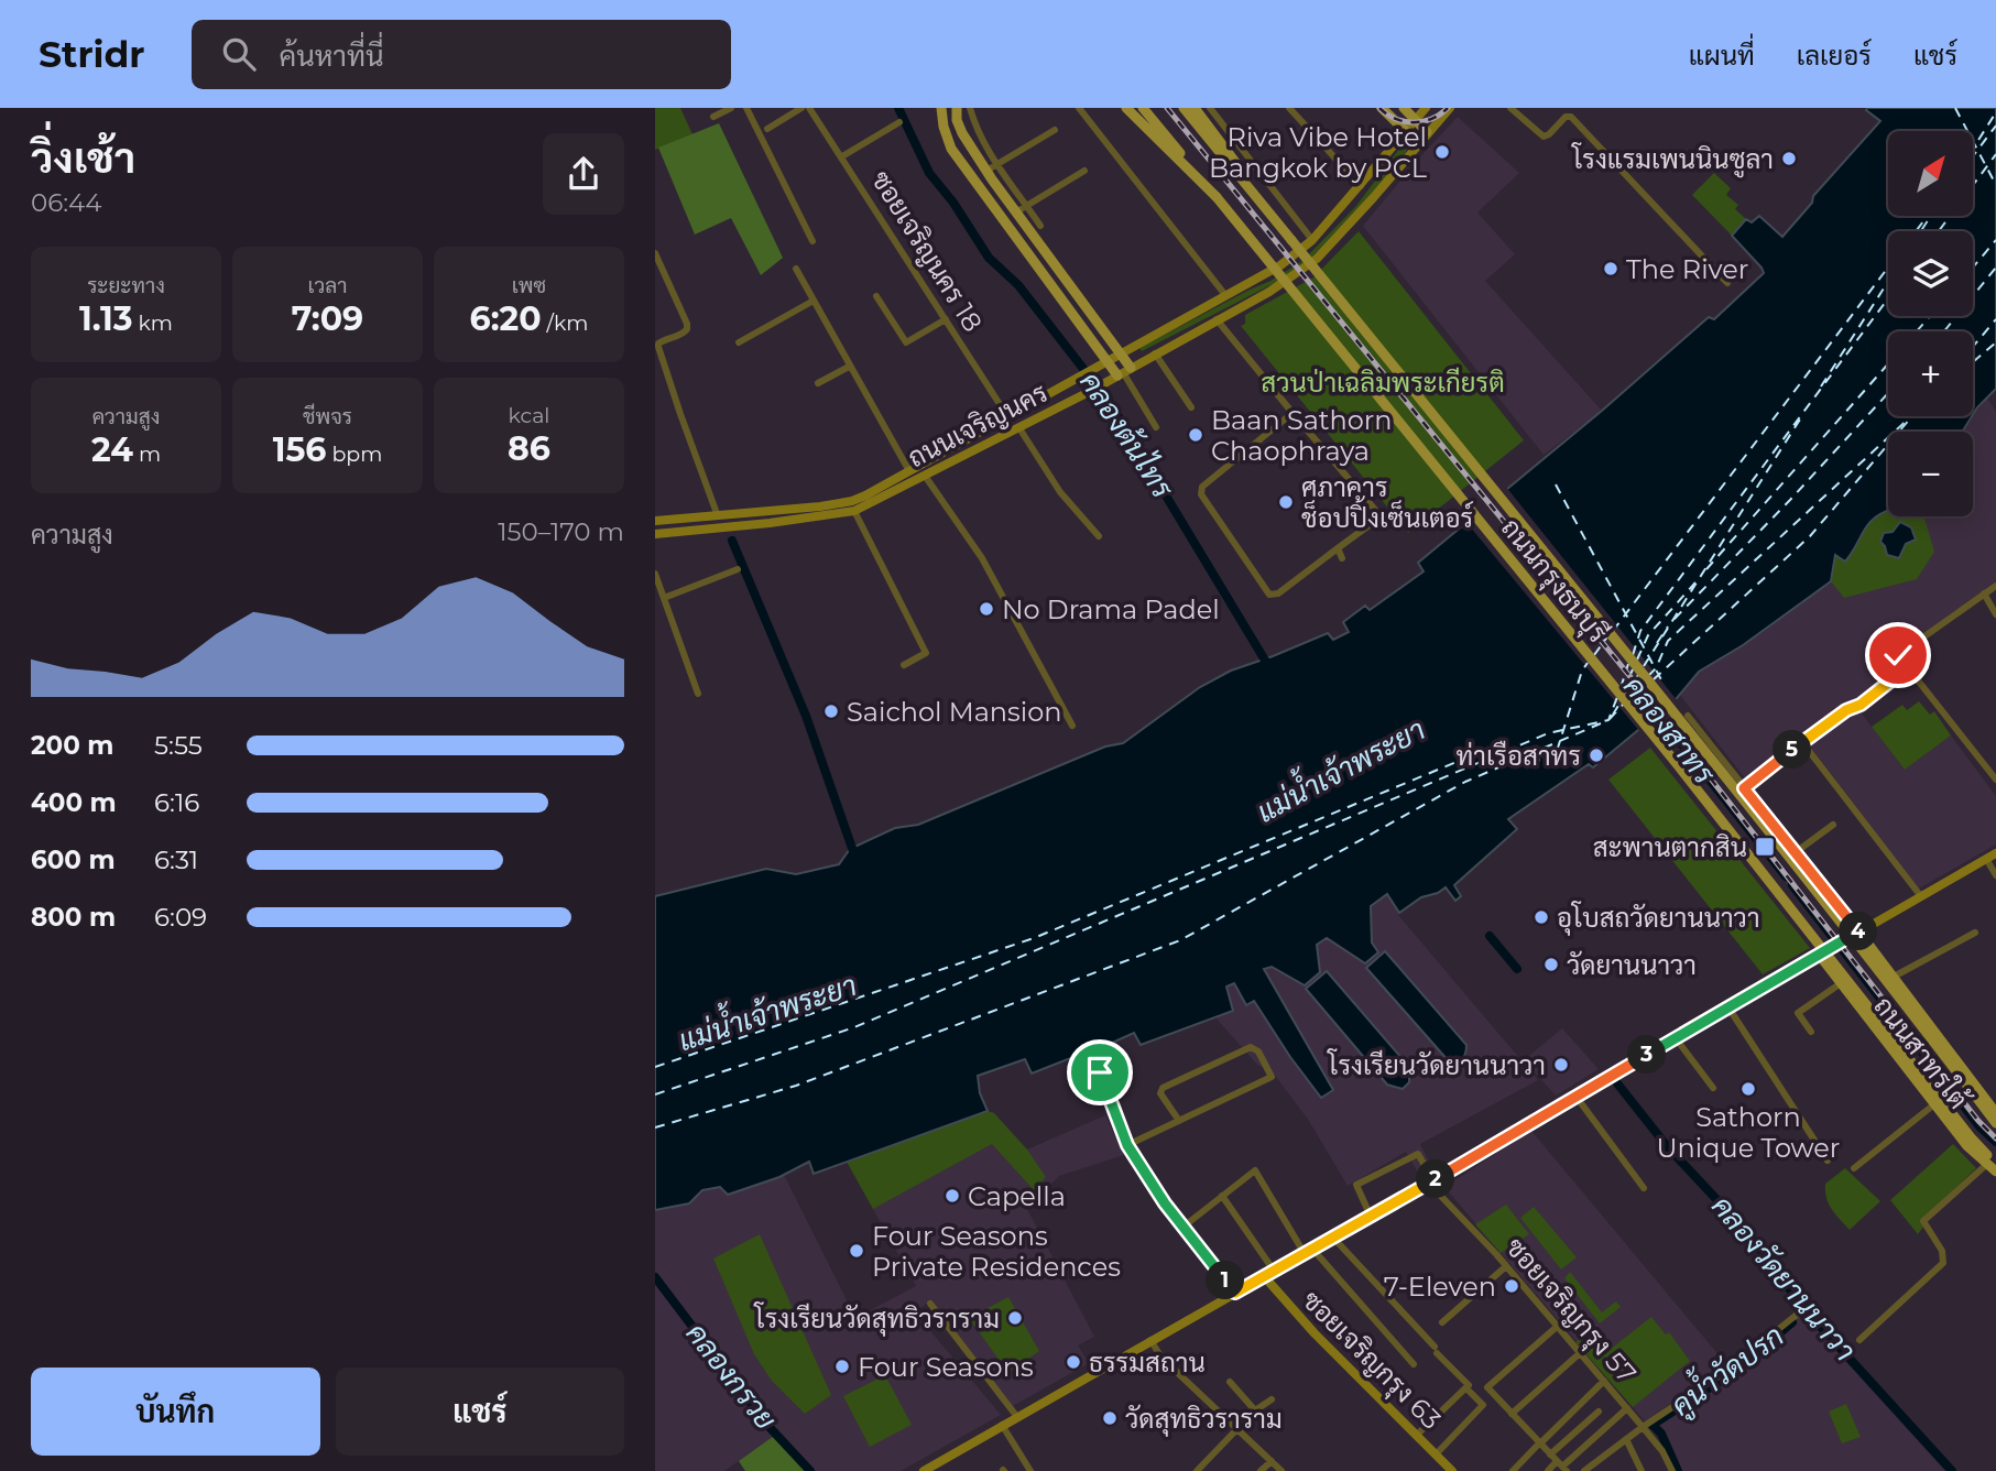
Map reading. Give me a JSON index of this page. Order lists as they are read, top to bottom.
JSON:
{
  "streets": {
    "main road": [
      "ถนนเจริญนคร",
      "ถนนกรุงธนบุรี",
      "ถนนสาทรใต้",
      "ซอยเจริญกรุง 63"
    ],
    "street": ["ซอยเจริญนคร 18", "ซอยเจริญกรุง 57"]
  },
  "crossings": [
    ["ซอยเจริญนคร 18", "ถนนเจริญนคร"],
    ["ถนนกรุงธนบุรี", "ถนนสาทรใต้"]
  ],
  "water": [
    "คลองต้นไทร",
    "คลองสาทร",
    "แม่น้ำเจ้าพระยา",
    "คลองวัดยานนาวา",
    "คูน้ำวัดปรก",
    "คลองกรวย"
  ],
  "parks": ["สวนป่าเฉลิมพระเกียรติ"],
  "places": {
    "other": [
      "Riva Vibe Hotel Bangkok by PCL",
      "โรงแรมเพนนินซูลา",
      "The River",
      "Baan Sathorn Chaophraya",
      "ศุภาคาร ช็อปปิ้งเซ็นเตอร์",
      "No Drama Padel",
      "Saichol Mansion",
      "ท่าเรือสาทร",
      "อุโบสถวัดยานนาวา",
      "วัดยานนาวา",
      "โรงเรียนวัดยานนาวา",
      "Sathorn Unique Tower",
      "Capella",
      "Four Seasons Private Residences",
      "7-Eleven",
      "โรงเรียนวัดสุทธิวราราม",
      "ธรรมสถาน",
      "Four Seasons",
      "วัดสุทธิวราราม"
    ],
    "transit": ["สะพานตากสิน"]
  },
  "north": "top right",
  "page": {
    "header": "Stridr",
    "search": "ค้นหาที่นี่",
    "nav": ["แผนที่", "เลเยอร์", "แชร์"],
    "heading": ["วิ่งเช้า", "06:44"],
    "map_buttons": ["+", "−"],
    "stats": [
      ["ระยะทาง", "1.13 km"],
      ["เวลา", "7:09"],
      ["เพซ", "6:20 /km"],
      ["ความสูง", "24 m"],
      ["ชีพจร", "156 bpm"],
      ["kcal", "86"]
    ],
    "chart": ["ความสูง", "150–170 m"],
    "list": [
      {
        "name": "200 m",
        "note": "5:55"
      },
      {
        "name": "400 m",
        "note": "6:16"
      },
      {
        "name": "600 m",
        "note": "6:31"
      },
      {
        "name": "800 m",
        "note": "6:09"
      }
    ],
    "pins": [
      "5",
      "4",
      "3",
      "2",
      "1"
    ],
    "buttons": ["บันทึก", "แชร์"]
  }
}
